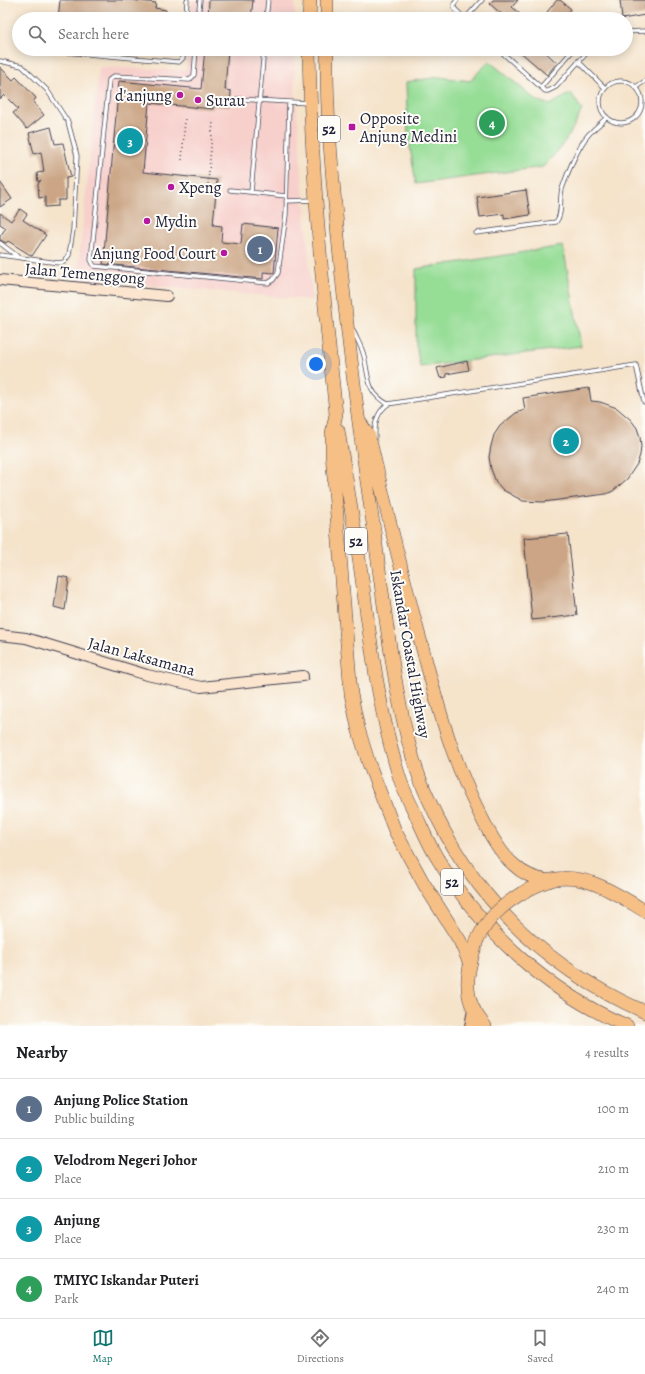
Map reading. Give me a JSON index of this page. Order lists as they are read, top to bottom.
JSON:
{
  "streets": {
    "highway": ["52", "Iskandar Coastal Highway"],
    "street": ["Jalan Temenggong", "Jalan Laksamana"]
  },
  "crossings": [
    ["52", "Iskandar Coastal Highway"]
  ],
  "places": {
    "other": [
      "d'anjung",
      "Surau",
      "Xpeng",
      "Mydin",
      "Anjung Food Court"
    ],
    "transit": ["Opposite Anjung Medini"]
  },
  "page": {
    "search": "Search here",
    "pins": [
      "4",
      "3",
      "1",
      "2"
    ],
    "heading": ["Nearby", "4 results"],
    "list": [
      {
        "mark": "1",
        "name": "Anjung Police Station",
        "note": "Public building",
        "value": "100 m"
      },
      {
        "mark": "2",
        "name": "Velodrom Negeri Johor",
        "note": "Place",
        "value": "210 m"
      },
      {
        "mark": "3",
        "name": "Anjung",
        "note": "Place",
        "value": "230 m"
      },
      {
        "mark": "4",
        "name": "TMIYC Iskandar Puteri",
        "note": "Park",
        "value": "240 m"
      }
    ],
    "nav": ["Map", "Directions", "Saved"]
  }
}
